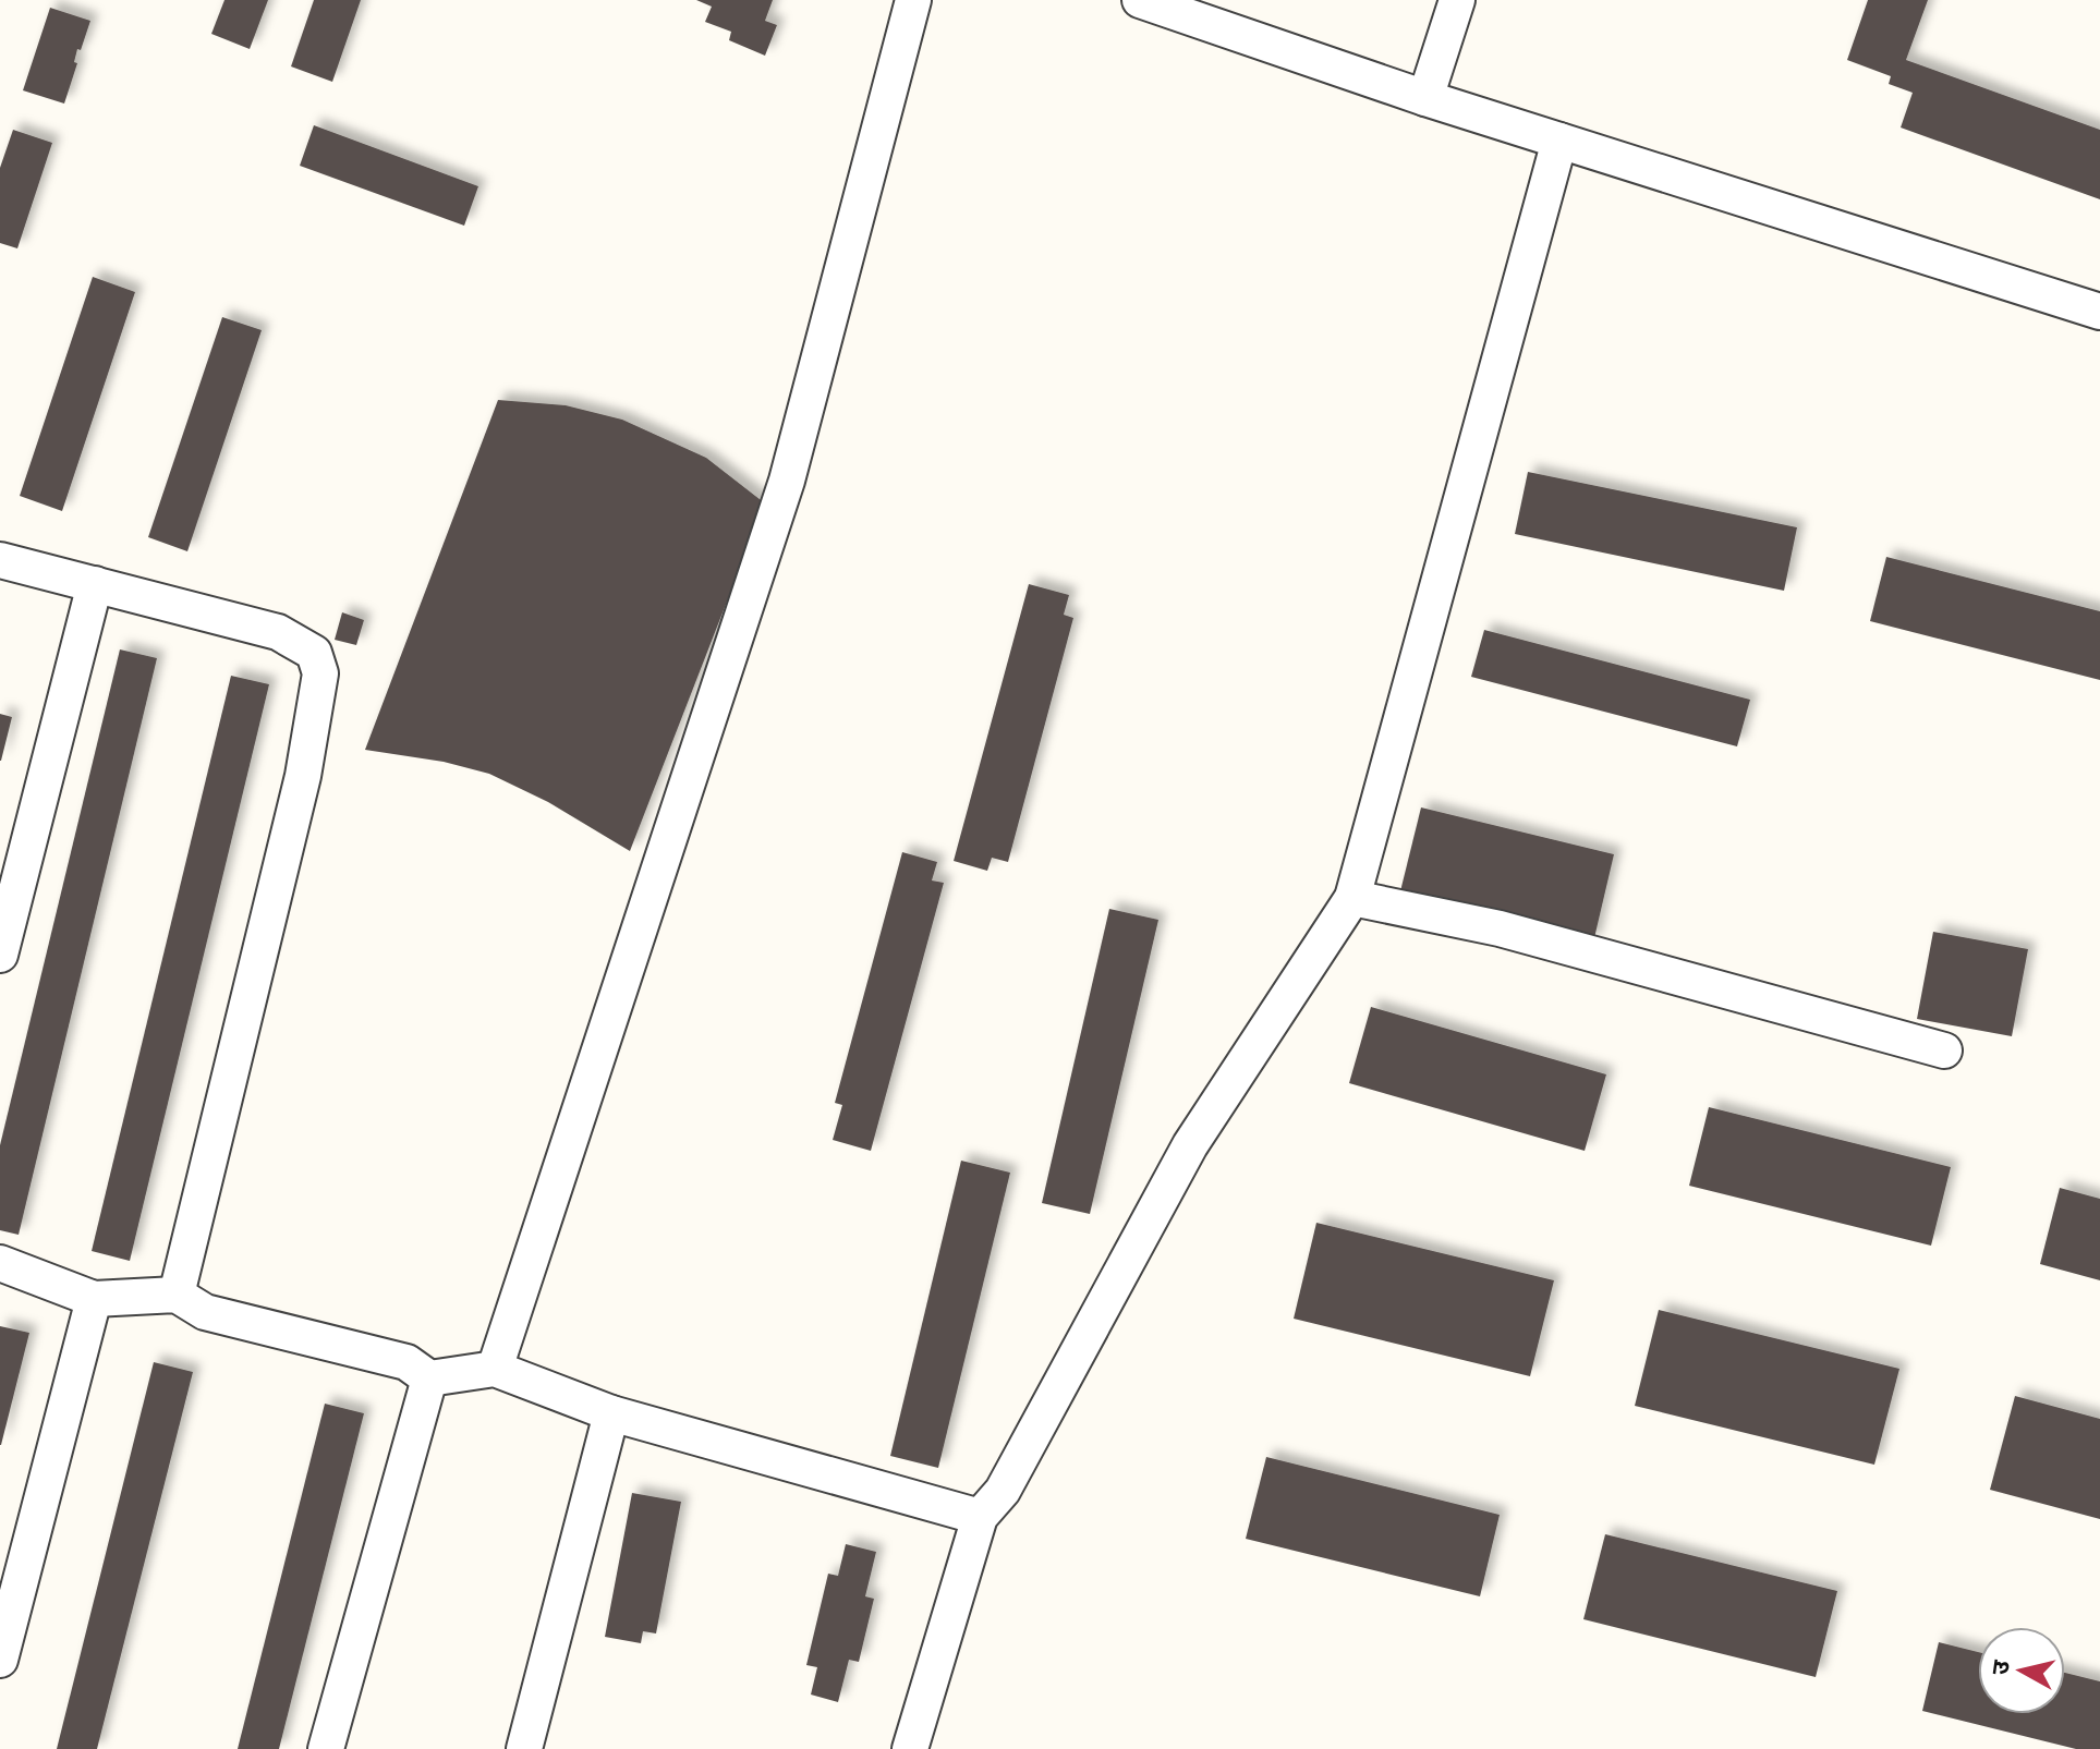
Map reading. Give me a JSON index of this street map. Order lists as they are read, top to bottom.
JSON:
{
  "north": "left"
}
